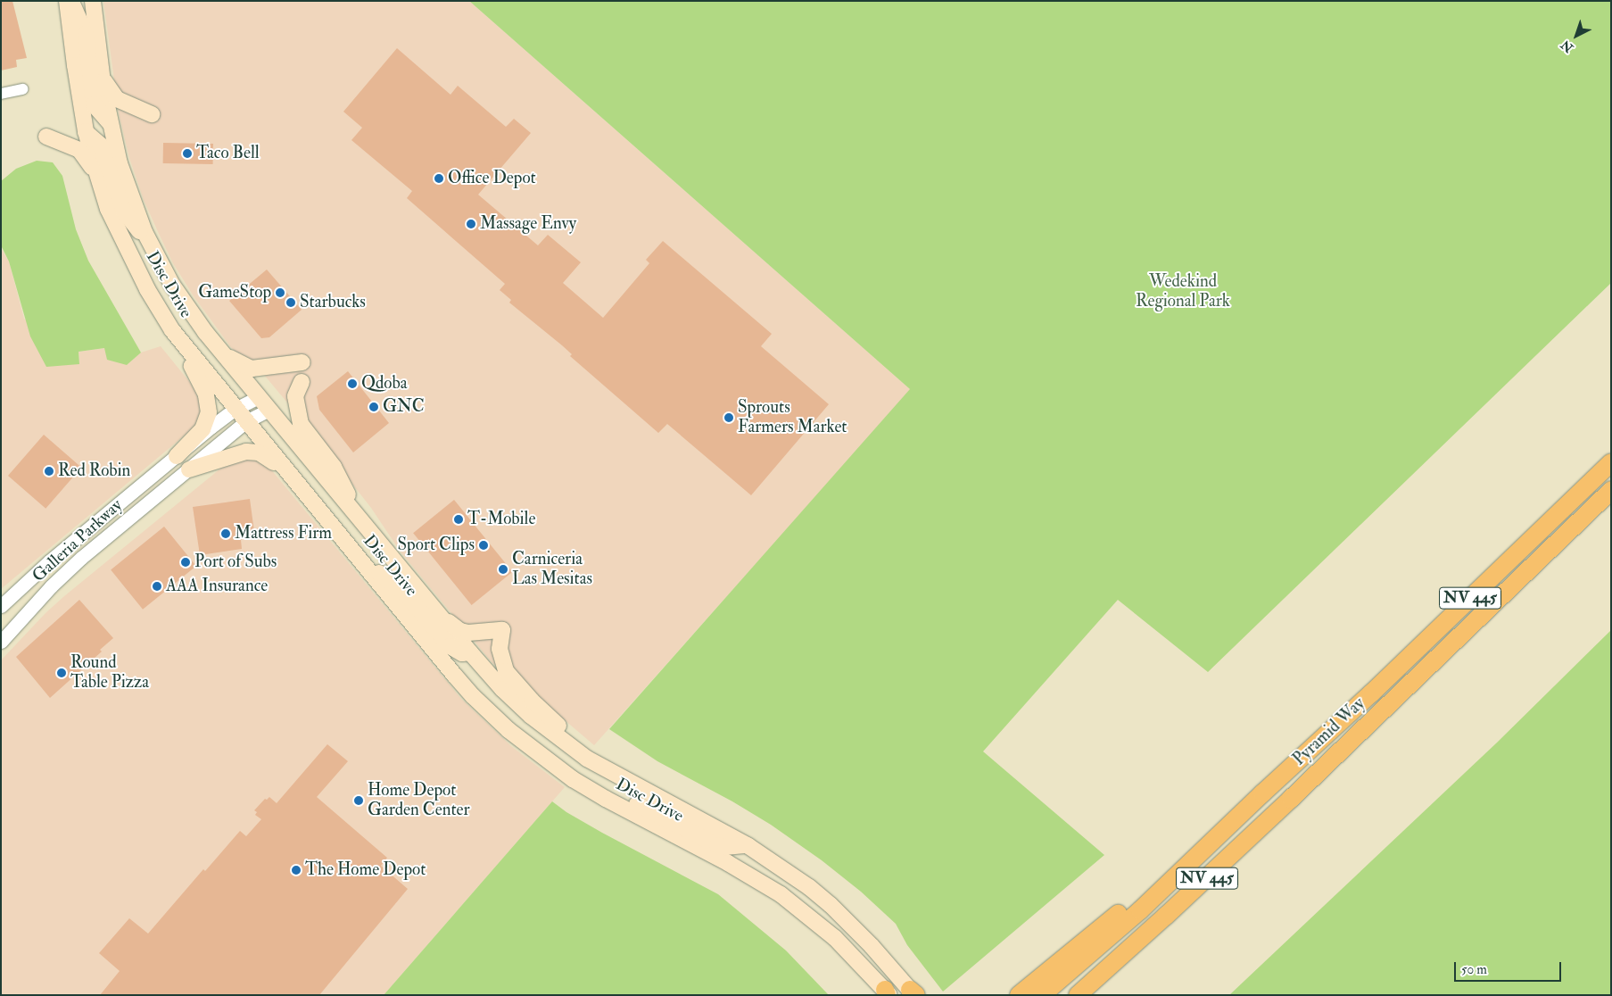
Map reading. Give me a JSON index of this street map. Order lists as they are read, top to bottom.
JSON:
{
  "streets": {
    "main road": ["Disc Drive", "NV 445", "Pyramid Way"],
    "street": ["Galleria Parkway"]
  },
  "crossings": [
    ["Disc Drive", "Galleria Parkway"]
  ],
  "parks": ["Wedekind Regional Park"],
  "places": [
    "Taco Bell",
    "Office Depot",
    "Massage Envy",
    "GameStop",
    "Starbucks",
    "Qdoba",
    "GNC",
    "Sprouts Farmers Market",
    "Red Robin",
    "T-Mobile",
    "Mattress Firm",
    "Sport Clips",
    "Port of Subs",
    "Carniceria Las Mesitas",
    "AAA Insurance",
    "Round Table Pizza",
    "Home Depot Garden Center",
    "The Home Depot"
  ],
  "scale_bar": "50 m",
  "north": "bottom left"
}
